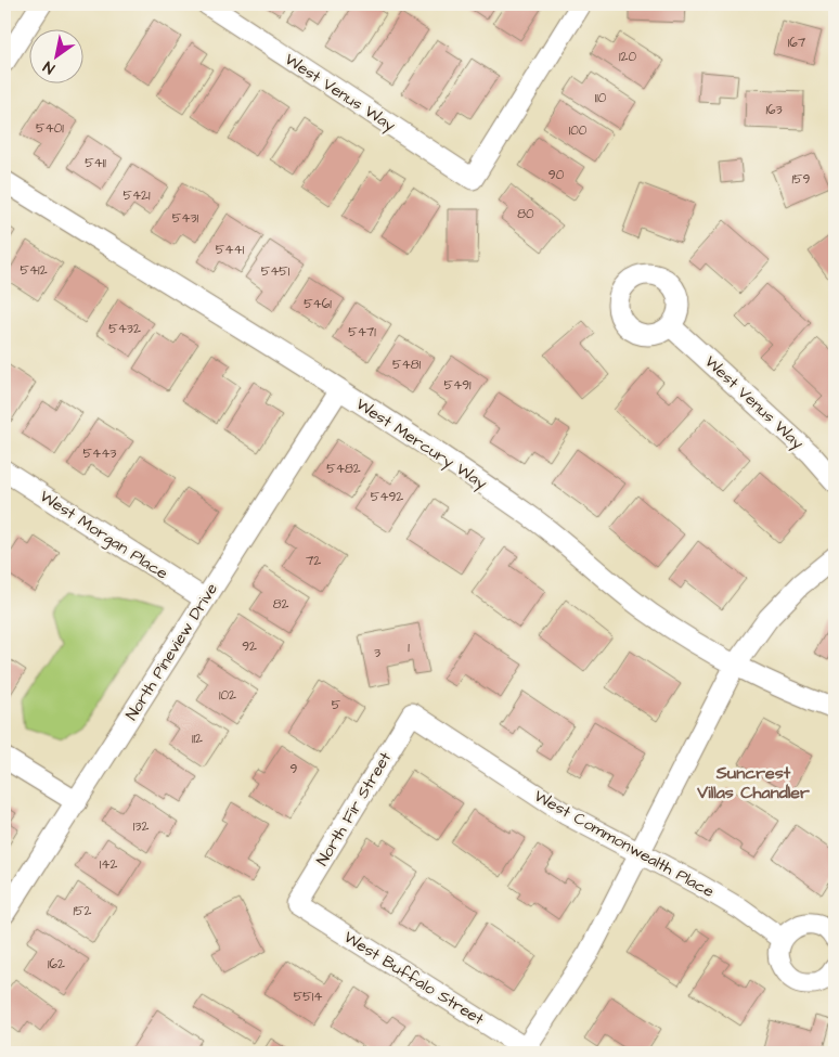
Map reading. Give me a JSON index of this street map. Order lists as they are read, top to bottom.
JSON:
{
  "streets": {
    "street": [
      "West Venus Way",
      "West Mercury Way",
      "West Morgan Place",
      "North Pineview Drive",
      "North Fir Street",
      "West Commonwealth Place",
      "West Buffalo Street"
    ]
  },
  "crossings": [
    ["West Mercury Way", "North Pineview Drive"],
    ["West Morgan Place", "North Pineview Drive"],
    ["North Fir Street", "West Commonwealth Place"],
    ["North Fir Street", "West Buffalo Street"]
  ],
  "districts": ["Suncrest Villas Chandler"],
  "house_numbers": [
    "167",
    "120",
    "110",
    "163",
    "5401",
    "100",
    "5411",
    "90",
    "159",
    "5421",
    "80",
    "5431",
    "5441",
    "5412",
    "5451",
    "5461",
    "5432",
    "5471",
    "5481",
    "5491",
    "5443",
    "5482",
    "5492",
    "72",
    "82",
    "92",
    "1",
    "3",
    "102",
    "5",
    "112",
    "9",
    "132",
    "142",
    "152",
    "162",
    "5514"
  ],
  "north": "bottom left"
}
